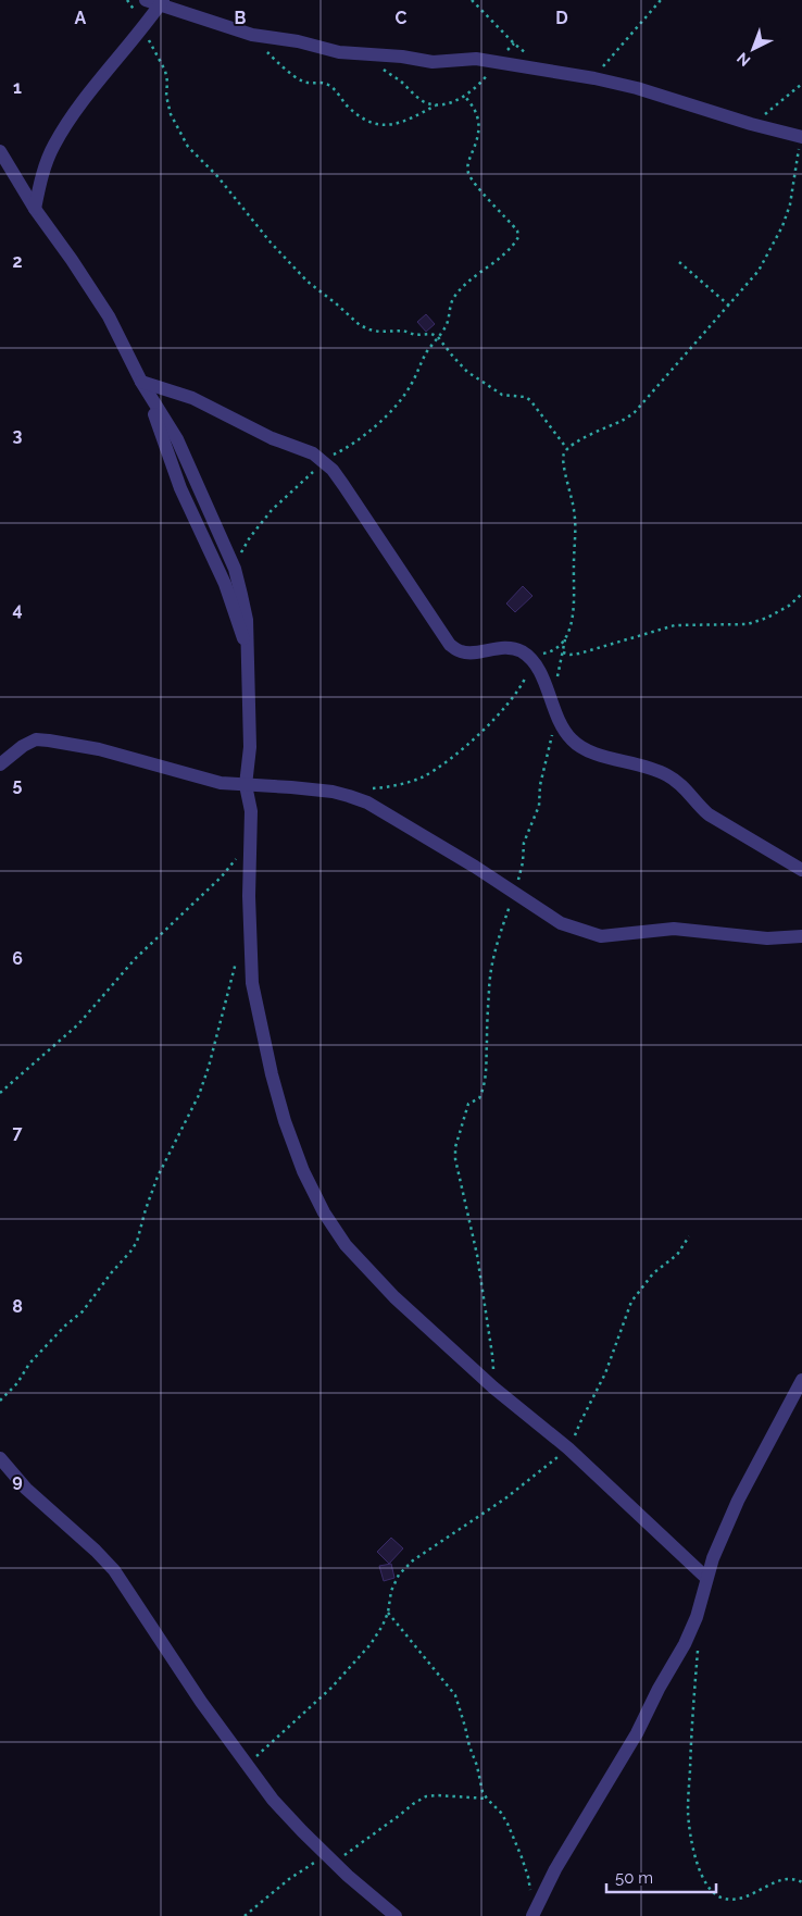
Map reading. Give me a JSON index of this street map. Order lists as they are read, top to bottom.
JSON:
{
  "scale_bar": "50 m",
  "north": "bottom left",
  "grid": {
    "columns": [
      "A",
      "B",
      "C",
      "D"
    ],
    "rows": [
      "1",
      "2",
      "3",
      "4",
      "5",
      "6",
      "7",
      "8",
      "9"
    ]
  }
}
